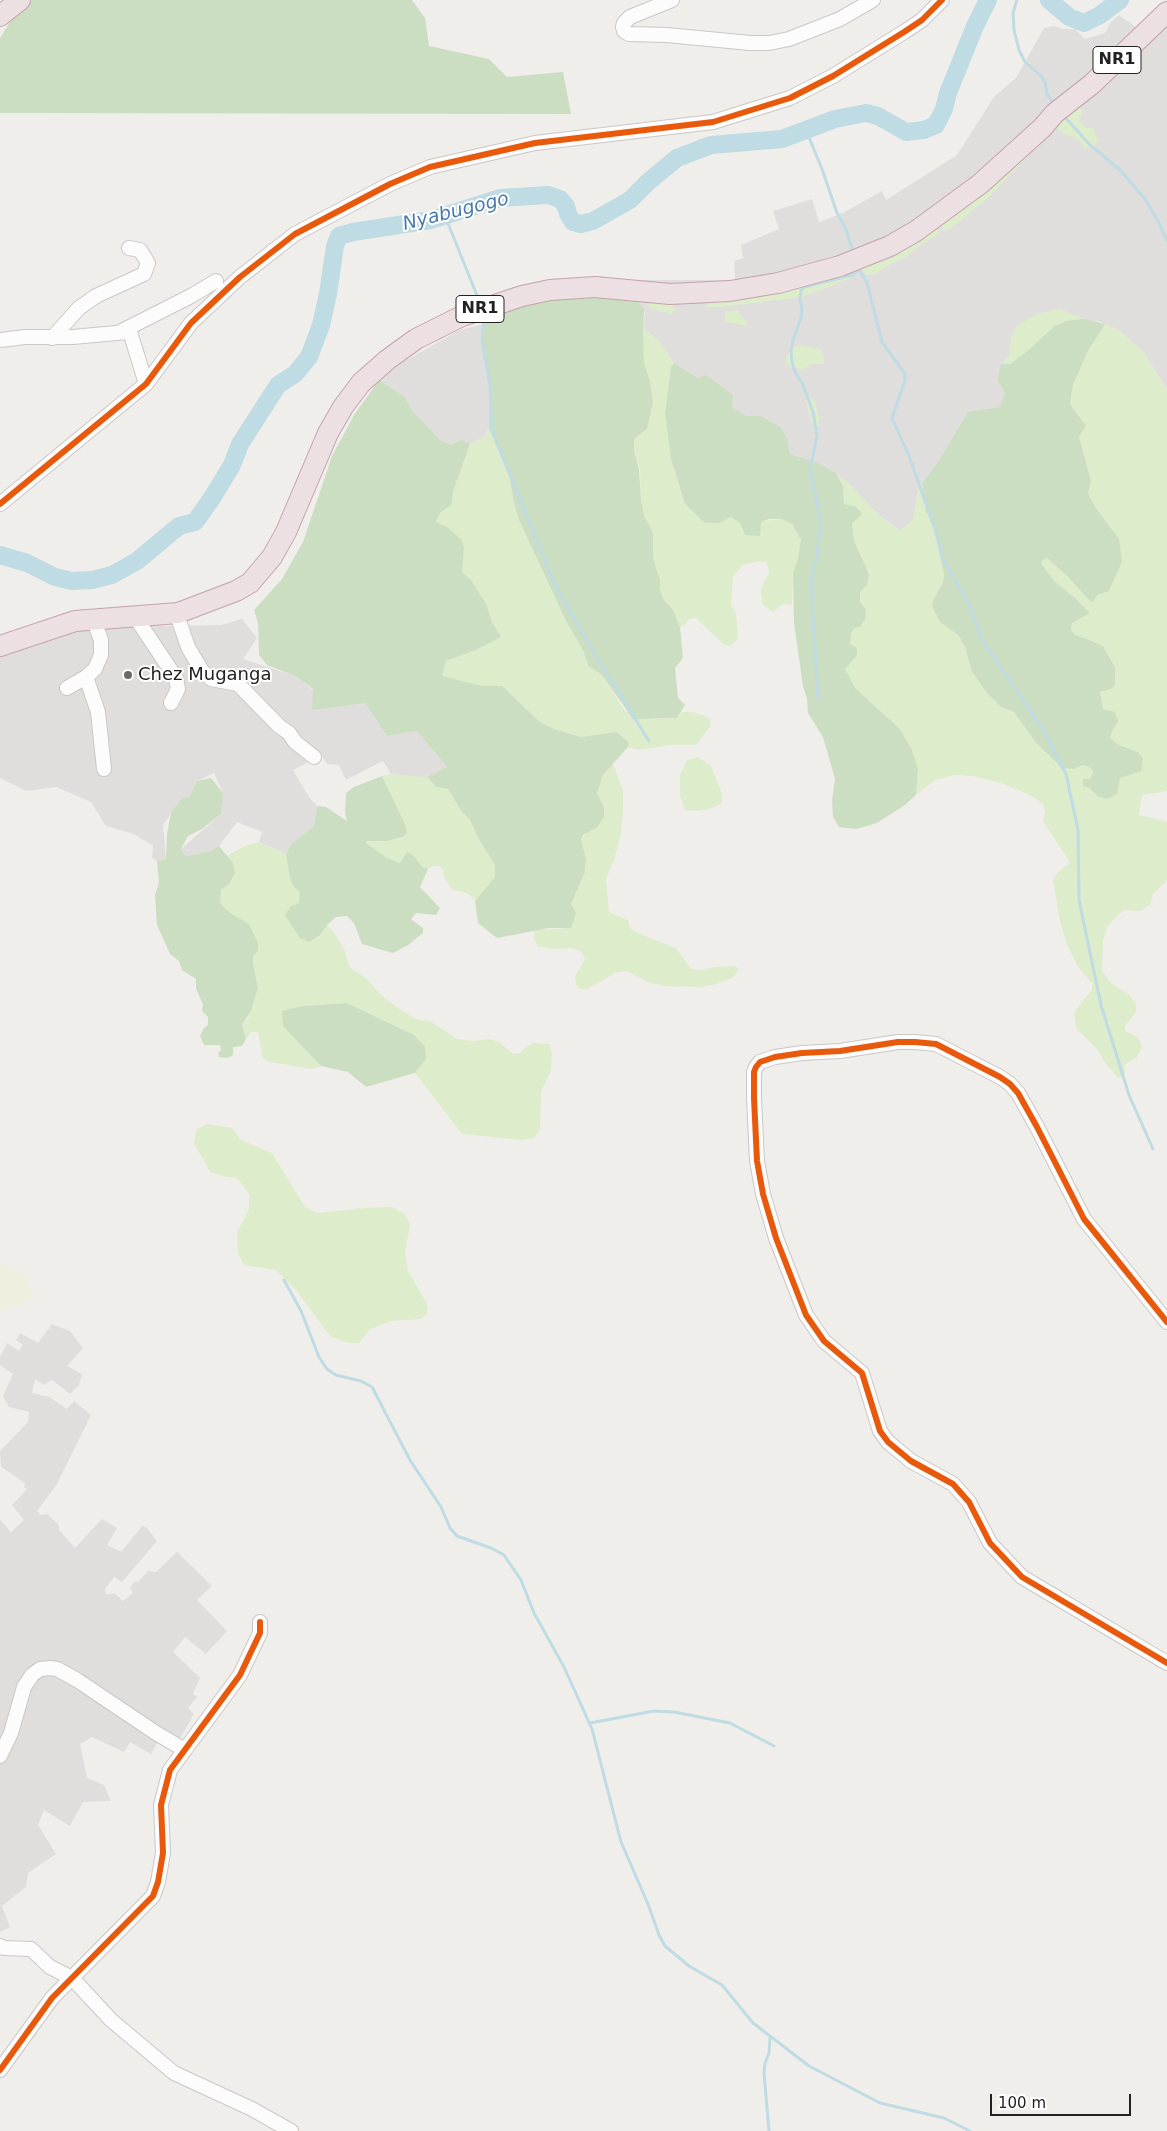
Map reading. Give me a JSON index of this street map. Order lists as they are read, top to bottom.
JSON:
{
  "streets": {
    "highway": ["NR1"]
  },
  "water": ["Nyabugogo"],
  "places": ["Chez Muganga"],
  "scale_bar": "100 m"
}
